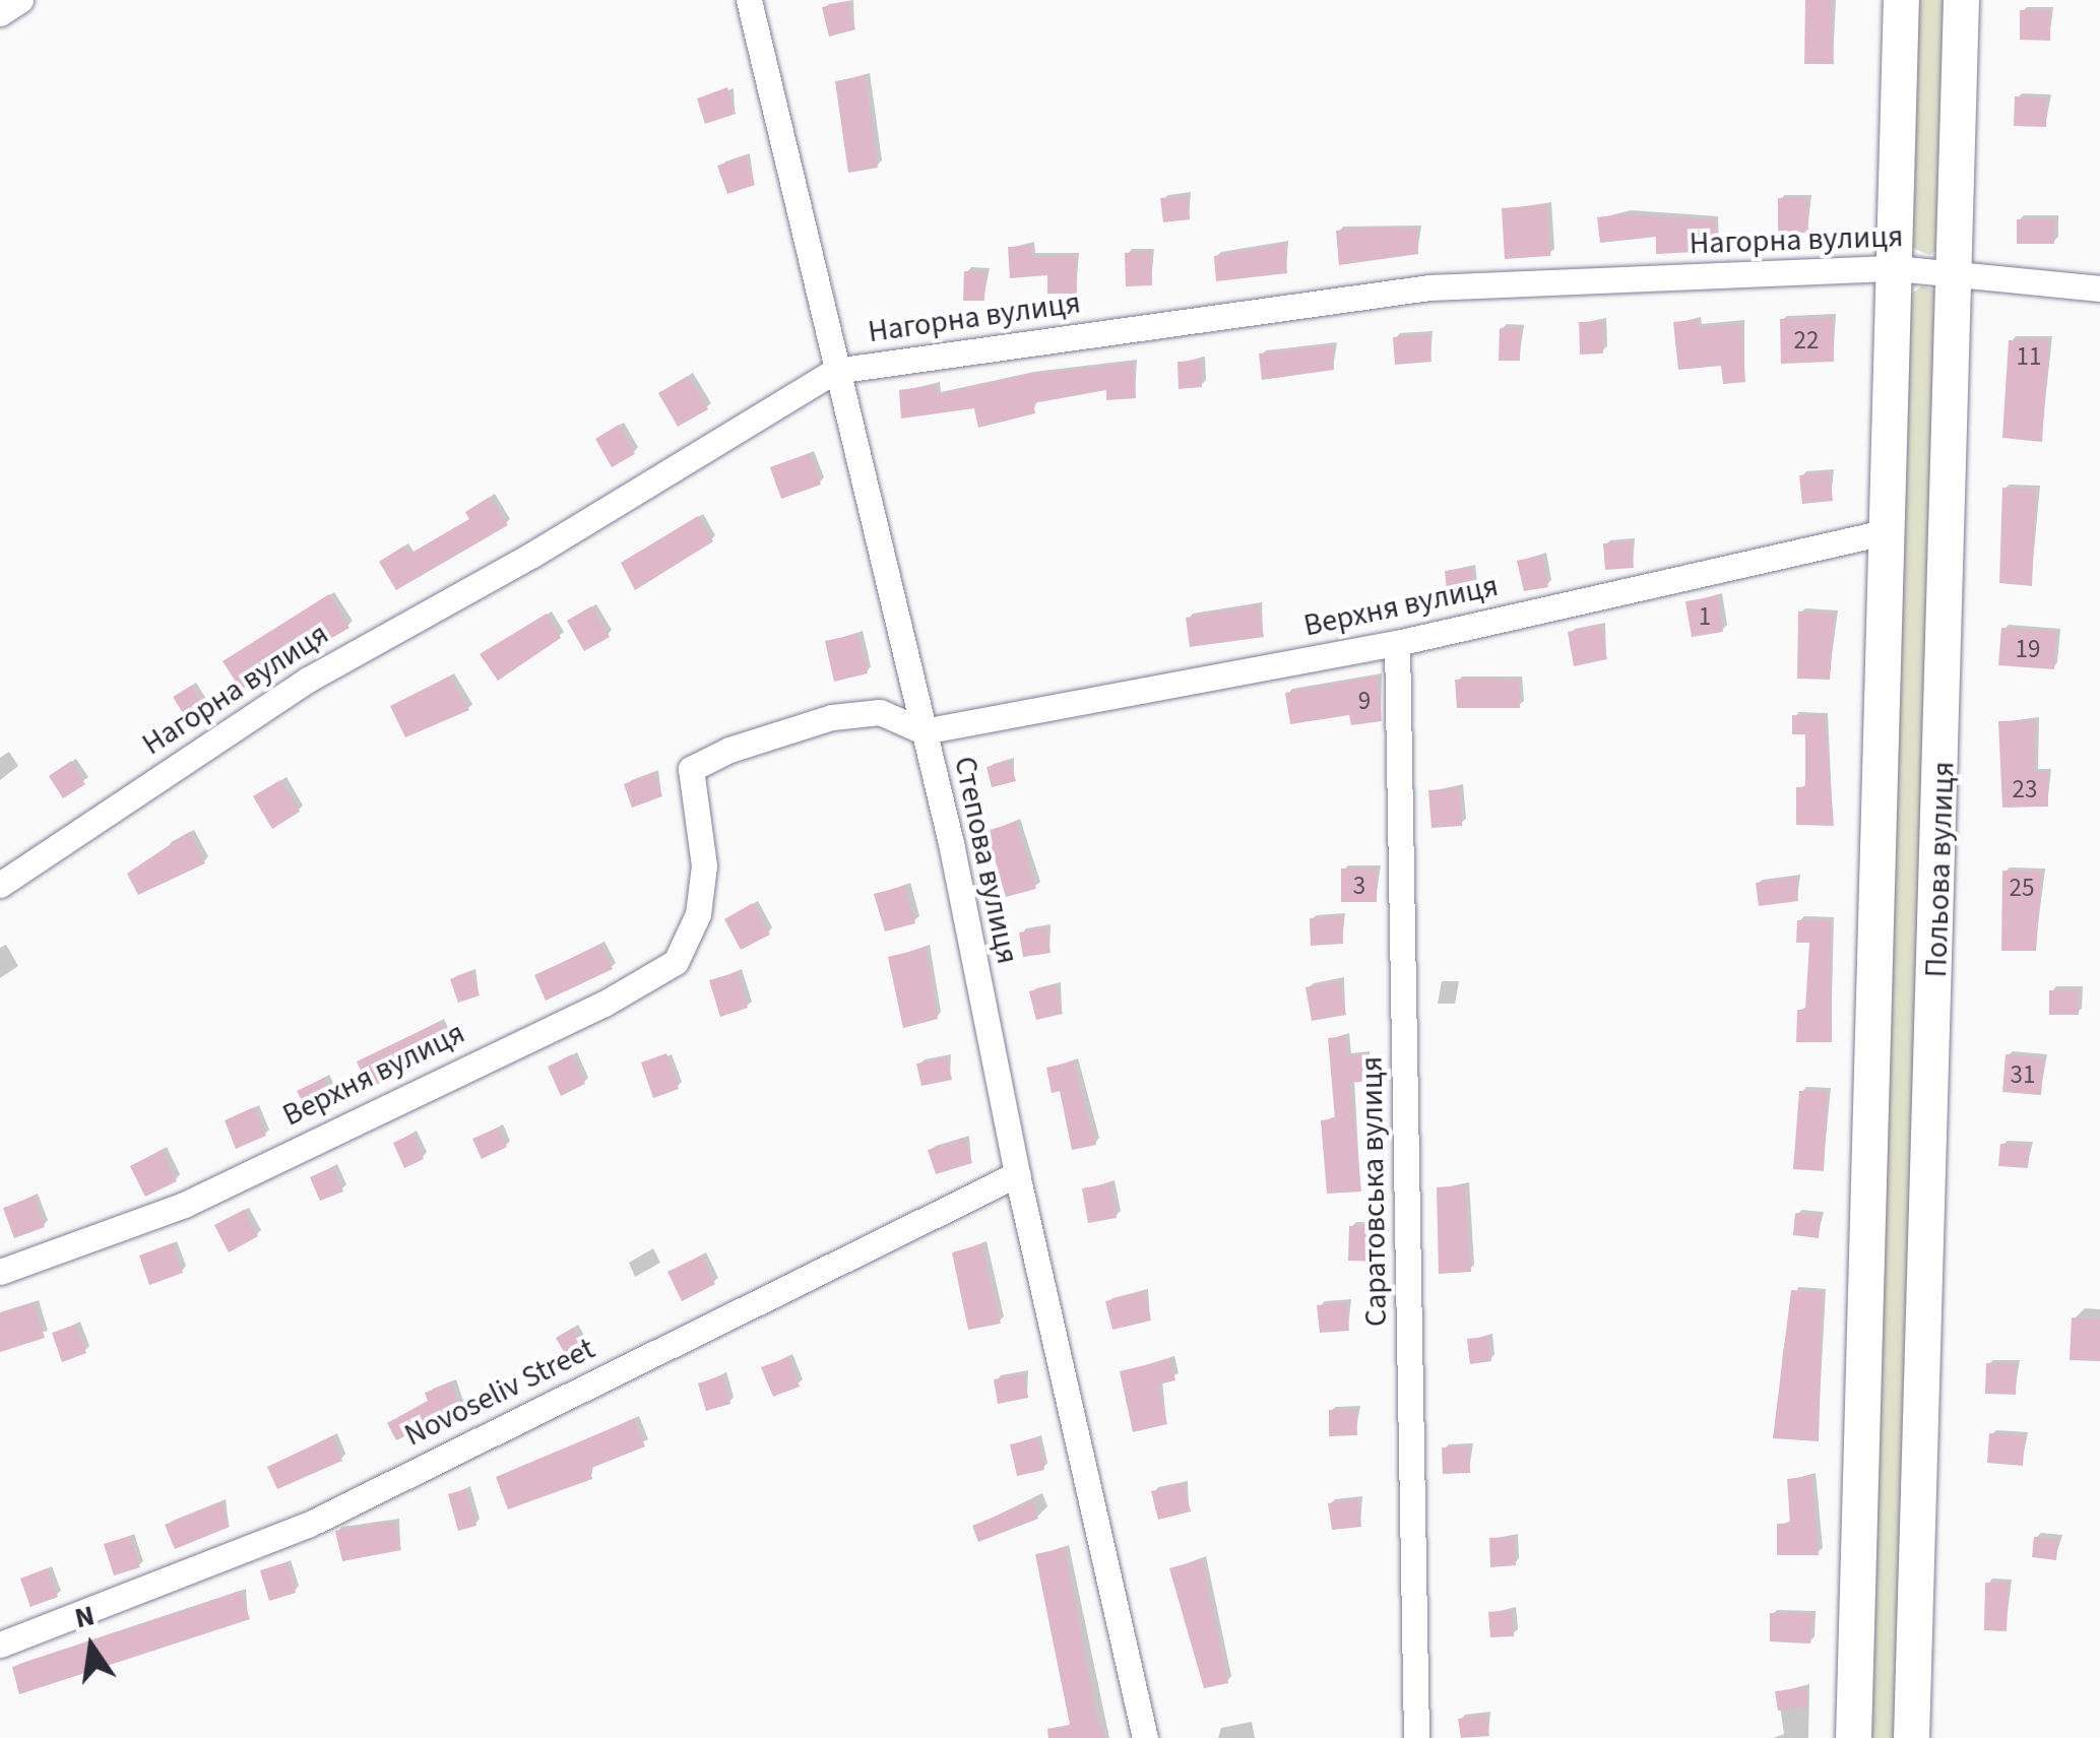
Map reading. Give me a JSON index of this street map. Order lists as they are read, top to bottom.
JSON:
{
  "streets": {
    "main road": ["Польова вулиця"],
    "street": [
      "Нагорна вулиця",
      "Верхня вулиця",
      "Степова вулиця",
      "Саратовська вулиця",
      "Novoseliv Street"
    ]
  },
  "crossings": [
    ["Нагорна вулиця", "Степова вулиця"],
    ["Нагорна вулиця", "Польова вулиця"],
    ["Верхня вулиця", "Степова вулиця"],
    ["Верхня вулиця", "Польова вулиця"],
    ["Верхня вулиця", "Саратовська вулиця"],
    ["Степова вулиця", "Novoseliv Street"]
  ],
  "house_numbers": [
    "22",
    "11",
    "1",
    "19",
    "9",
    "23",
    "3",
    "25",
    "31"
  ],
  "north": "top"
}
